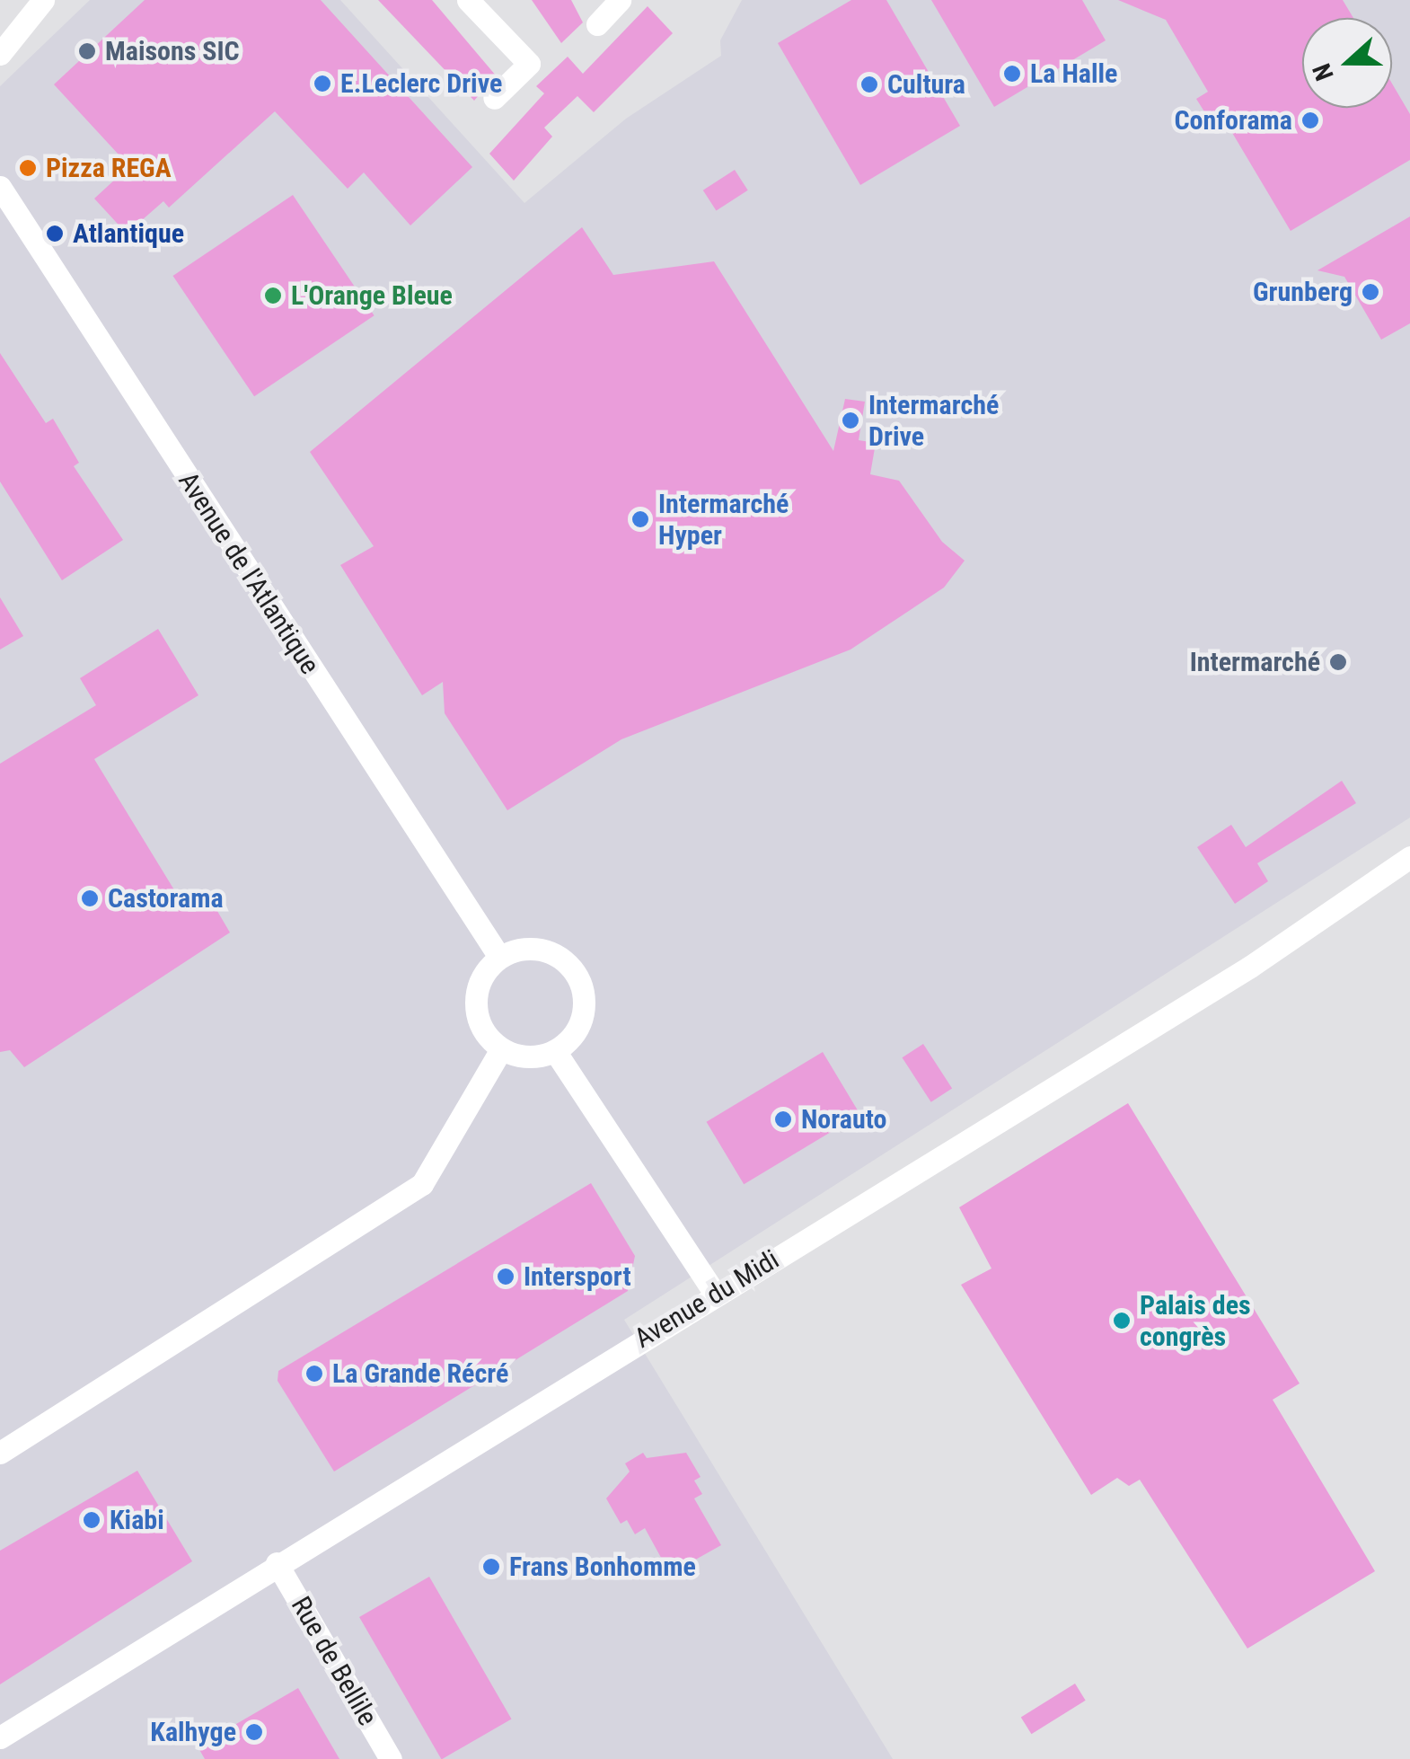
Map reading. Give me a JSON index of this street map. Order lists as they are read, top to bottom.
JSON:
{
  "streets": {
    "street": ["Avenue de l'Atlantique", "Avenue du Midi", "Rue de Bellile"]
  },
  "crossings": [
    ["Avenue du Midi", "Rue de Bellile"]
  ],
  "places": [
    "Maisons SIC",
    "La Halle",
    "E.Leclerc Drive",
    "Cultura",
    "Conforama",
    "Pizza REGA",
    "Atlantique",
    "Grunberg",
    "L'Orange Bleue",
    "Intermarché Drive",
    "Intermarché Hyper",
    "Intermarché",
    "Castorama",
    "Norauto",
    "Intersport",
    "Palais des congrès",
    "La Grande Récré",
    "Kiabi",
    "Frans Bonhomme",
    "Kalhyge"
  ],
  "north": "left"
}
